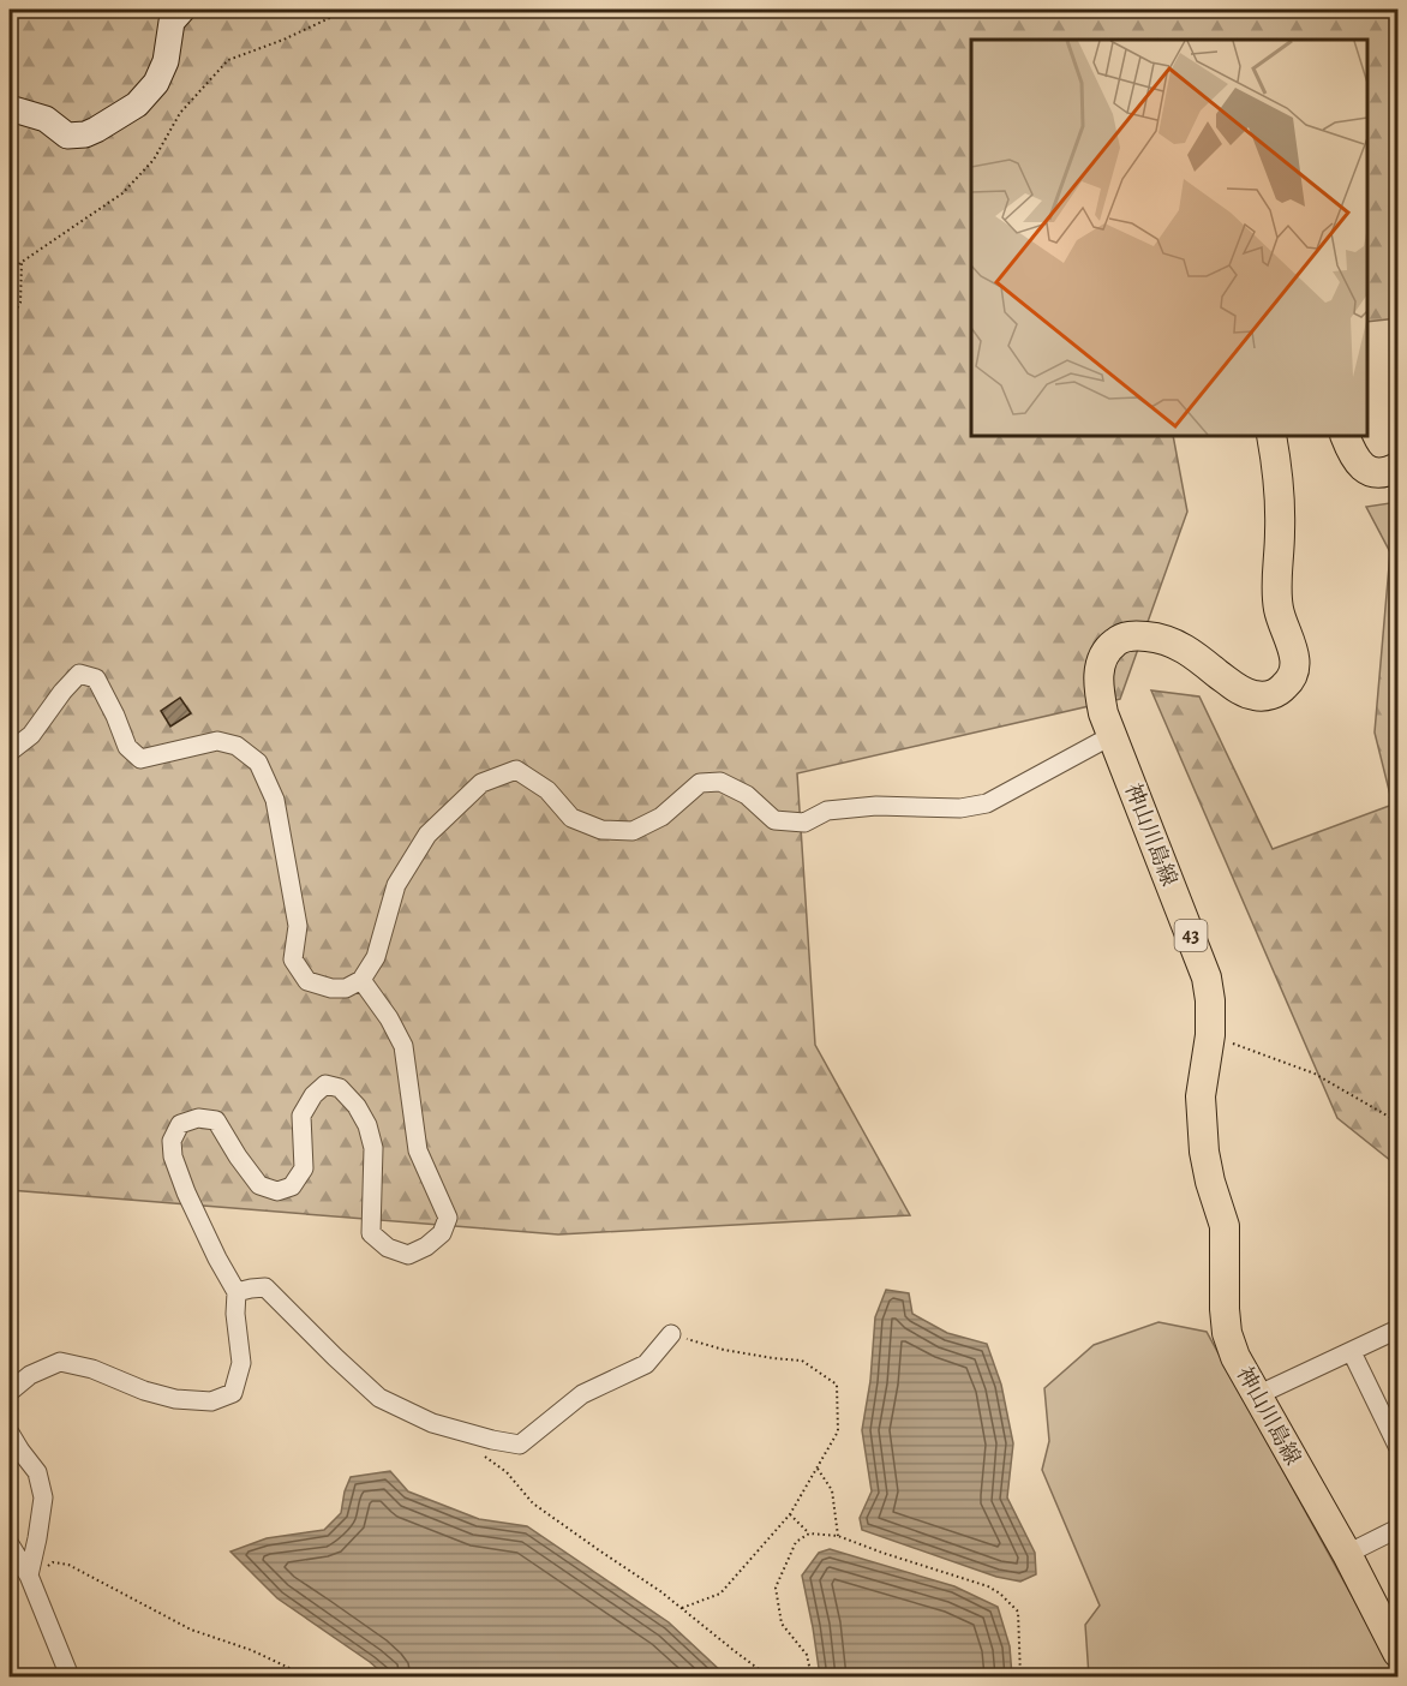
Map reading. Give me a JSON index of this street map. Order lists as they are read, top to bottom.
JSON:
{
  "streets": {
    "main road": ["神山川島線", "43"]
  }
}
